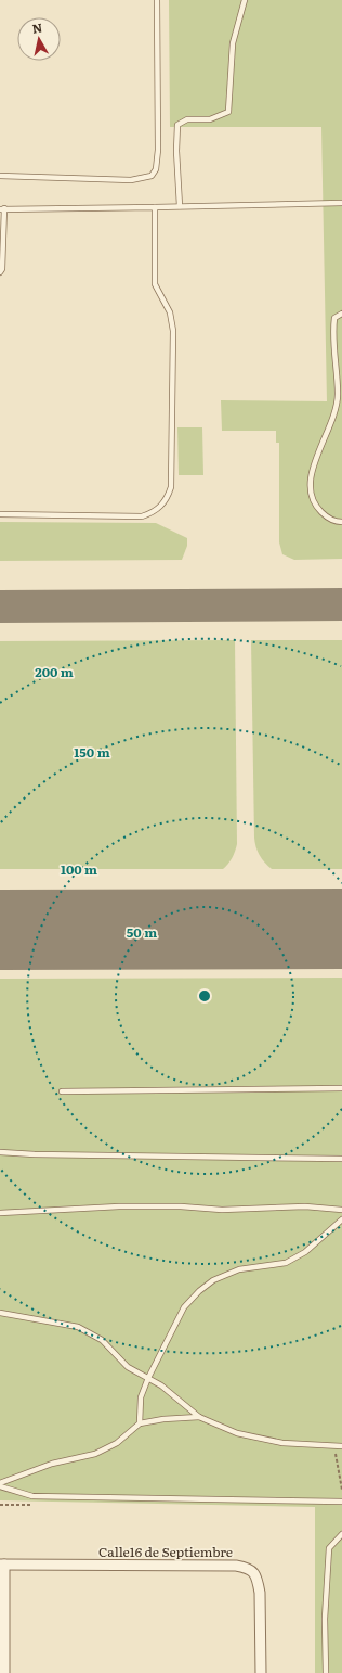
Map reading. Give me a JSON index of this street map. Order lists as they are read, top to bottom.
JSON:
{
  "streets": {
    "street": ["Calle16 de Septiembre"]
  },
  "north": "top",
  "rings": [
    "200 m",
    "150 m",
    "100 m",
    "50 m"
  ]
}
